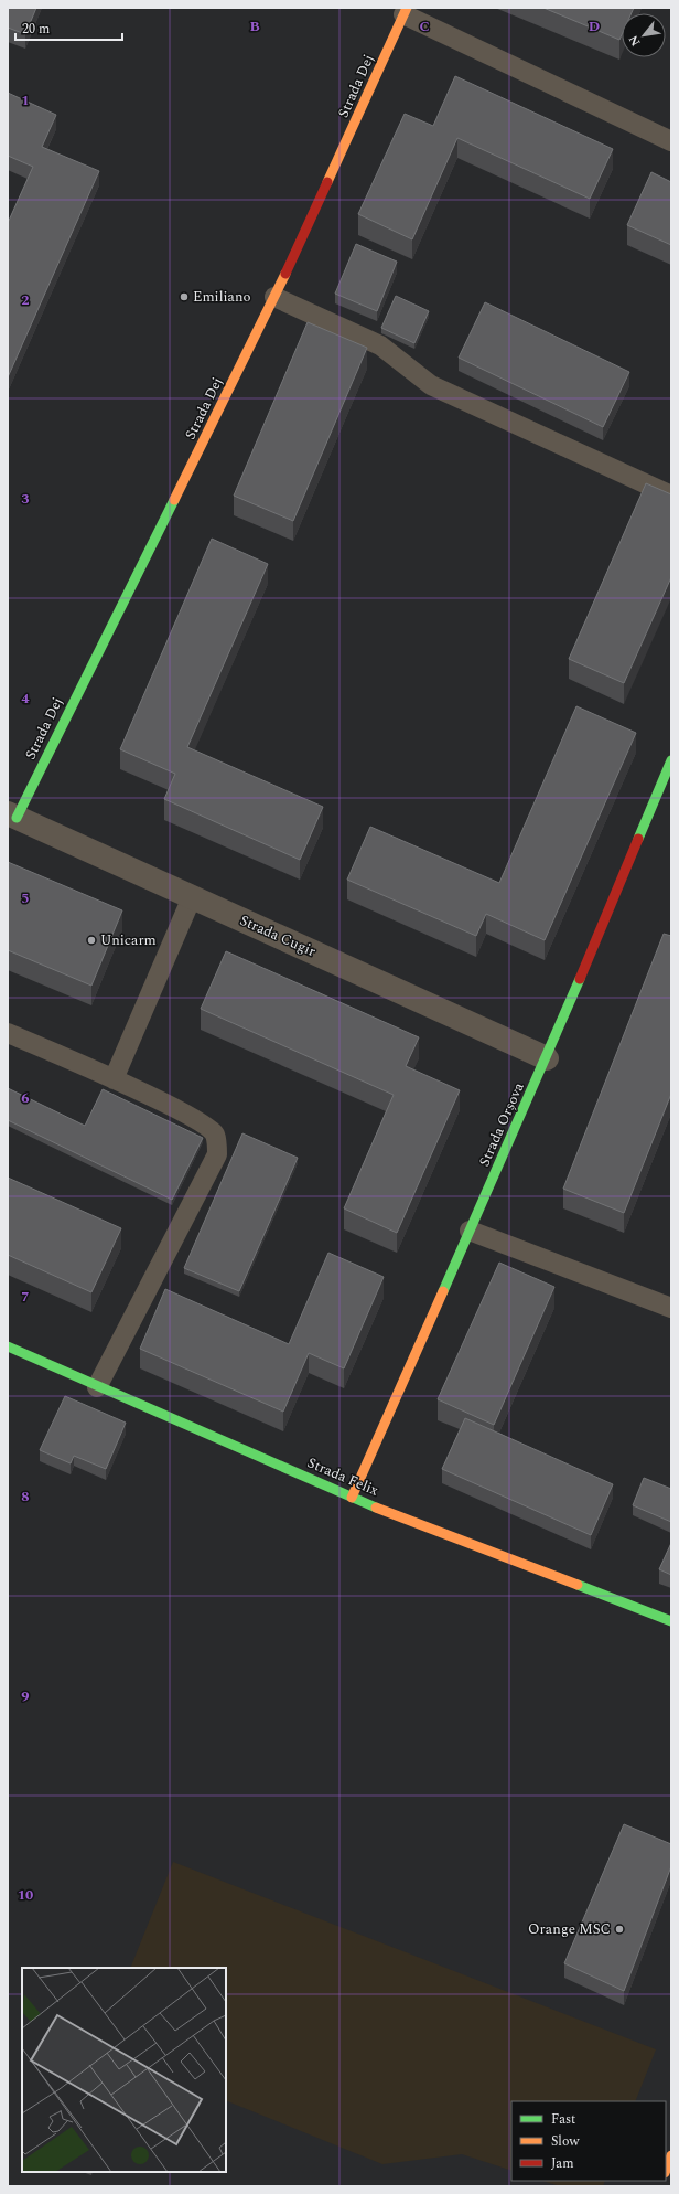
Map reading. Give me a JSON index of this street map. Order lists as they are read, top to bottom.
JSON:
{
  "streets": {
    "street": [
      "Strada Dej",
      "Strada Cugir",
      "Strada Orșova",
      "Strada Felix"
    ]
  },
  "crossings": [
    ["Strada Dej", "Strada Cugir"],
    ["Strada Cugir", "Strada Orșova"],
    ["Strada Orșova", "Strada Felix"]
  ],
  "places": ["Emiliano", "Unicarm", "Orange MSC"],
  "legend": ["Fast", "Slow", "Jam"],
  "scale_bar": "20 m",
  "north": "bottom left",
  "grid": {
    "columns": ["B", "C", "D"],
    "rows": [
      "1",
      "2",
      "3",
      "4",
      "5",
      "6",
      "7",
      "8",
      "9",
      "10"
    ]
  }
}
